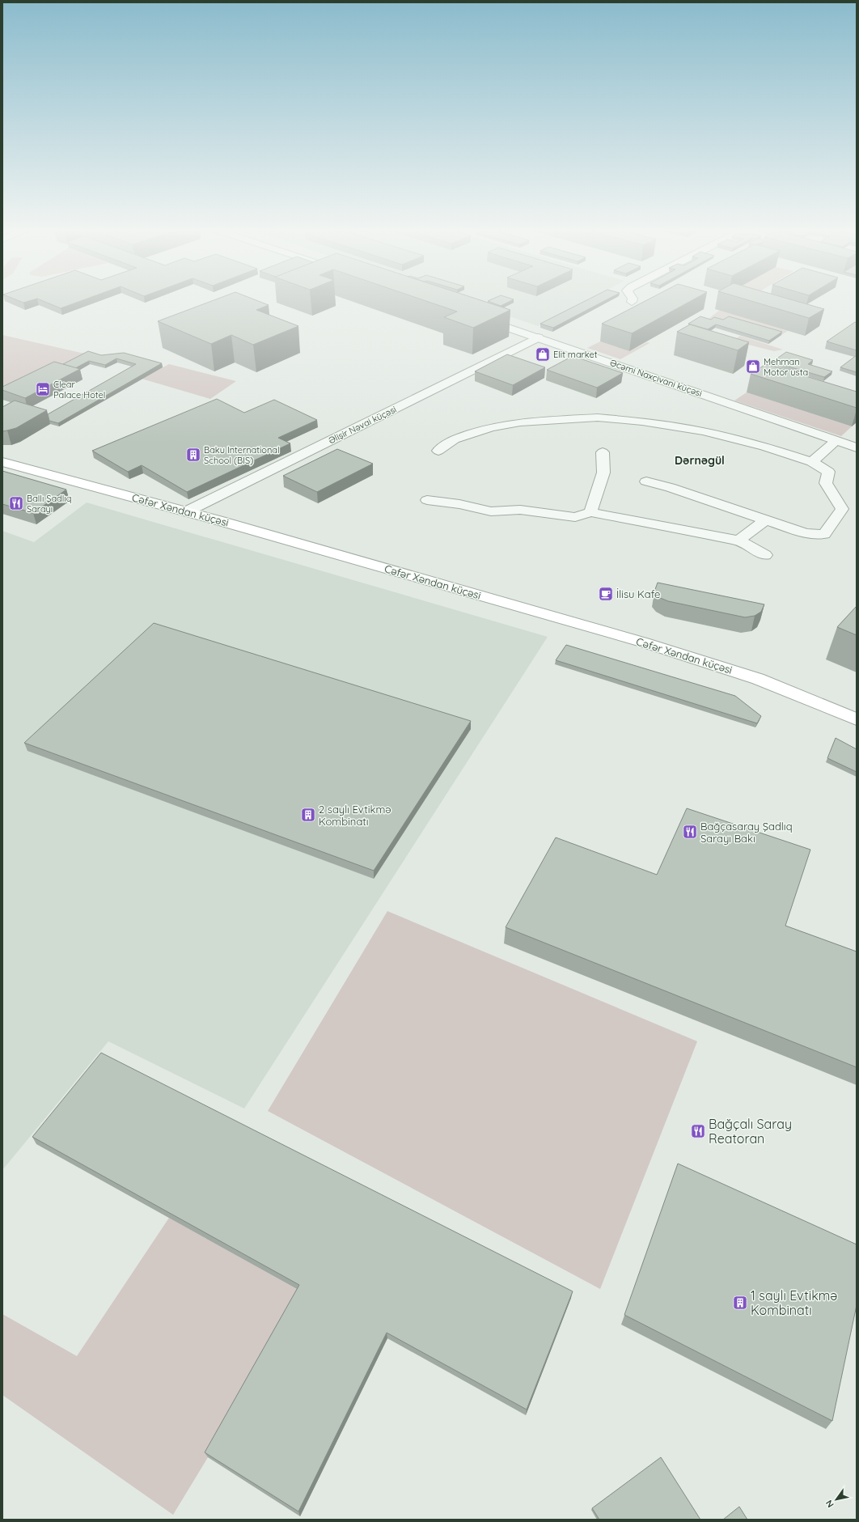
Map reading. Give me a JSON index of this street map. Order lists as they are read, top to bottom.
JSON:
{
  "streets": {
    "main road": ["Cəfər Xəndan küçəsi"],
    "street": ["Əcəmi Naxçivani küçəsi", "Əlişir Nəvai küçəsi"]
  },
  "crossings": [
    ["Əcəmi Naxçivani küçəsi", "Əlişir Nəvai küçəsi"],
    ["Əlişir Nəvai küçəsi", "Cəfər Xəndan küçəsi"]
  ],
  "districts": ["Dərnəgül"],
  "places": {
    "shop": ["Elit market", "Mehman Motor usta"],
    "hotel": ["Clear Palace Hotel"],
    "building": ["Baku International School (BIS)", "2 saylı Evtikmə Kombinatı", "1 saylı Evtikmə Kombinatı"],
    "restaurant": ["Ballı Şadlıq Sarayı", "Bağçasaray Şadlıq Sarayı Bakı", "Bağçalı Saray Reatoran"],
    "cafe": ["İlisu Kafe"]
  },
  "north": "bottom left"
}
